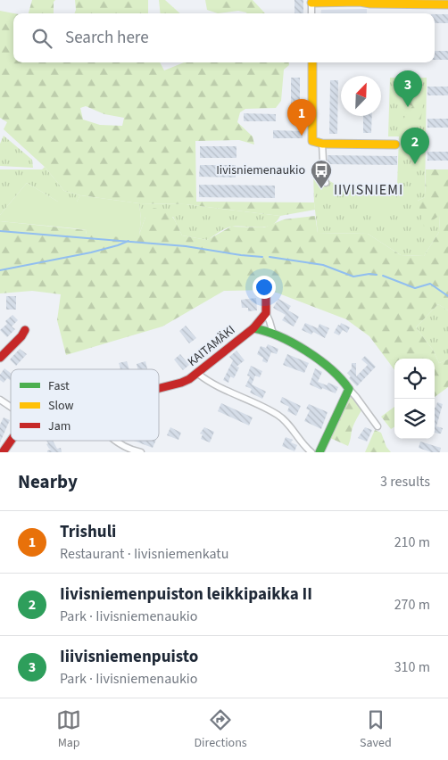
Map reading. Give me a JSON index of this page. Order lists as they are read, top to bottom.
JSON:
{
  "streets": {
    "street": ["KAITAMÄKI"]
  },
  "districts": ["IIVISNIEMI"],
  "places": {
    "bus stop": ["Iivisniemenaukio"]
  },
  "legend": ["Fast", "Slow", "Jam"],
  "north": "top right",
  "page": {
    "search": "Search here",
    "pins": ["3", "1", "2"],
    "heading": ["Nearby", "3 results"],
    "list": [
      {
        "mark": "1",
        "name": "Trishuli",
        "note": "Restaurant · Iivisniemenkatu",
        "value": "210 m"
      },
      {
        "mark": "2",
        "name": "Iivisniemenpuiston leikkipaikka II",
        "note": "Park · Iivisniemenaukio",
        "value": "270 m"
      },
      {
        "mark": "3",
        "name": "Iiivisniemenpuisto",
        "note": "Park · Iivisniemenaukio",
        "value": "310 m"
      }
    ],
    "nav": ["Map", "Directions", "Saved"]
  }
}
